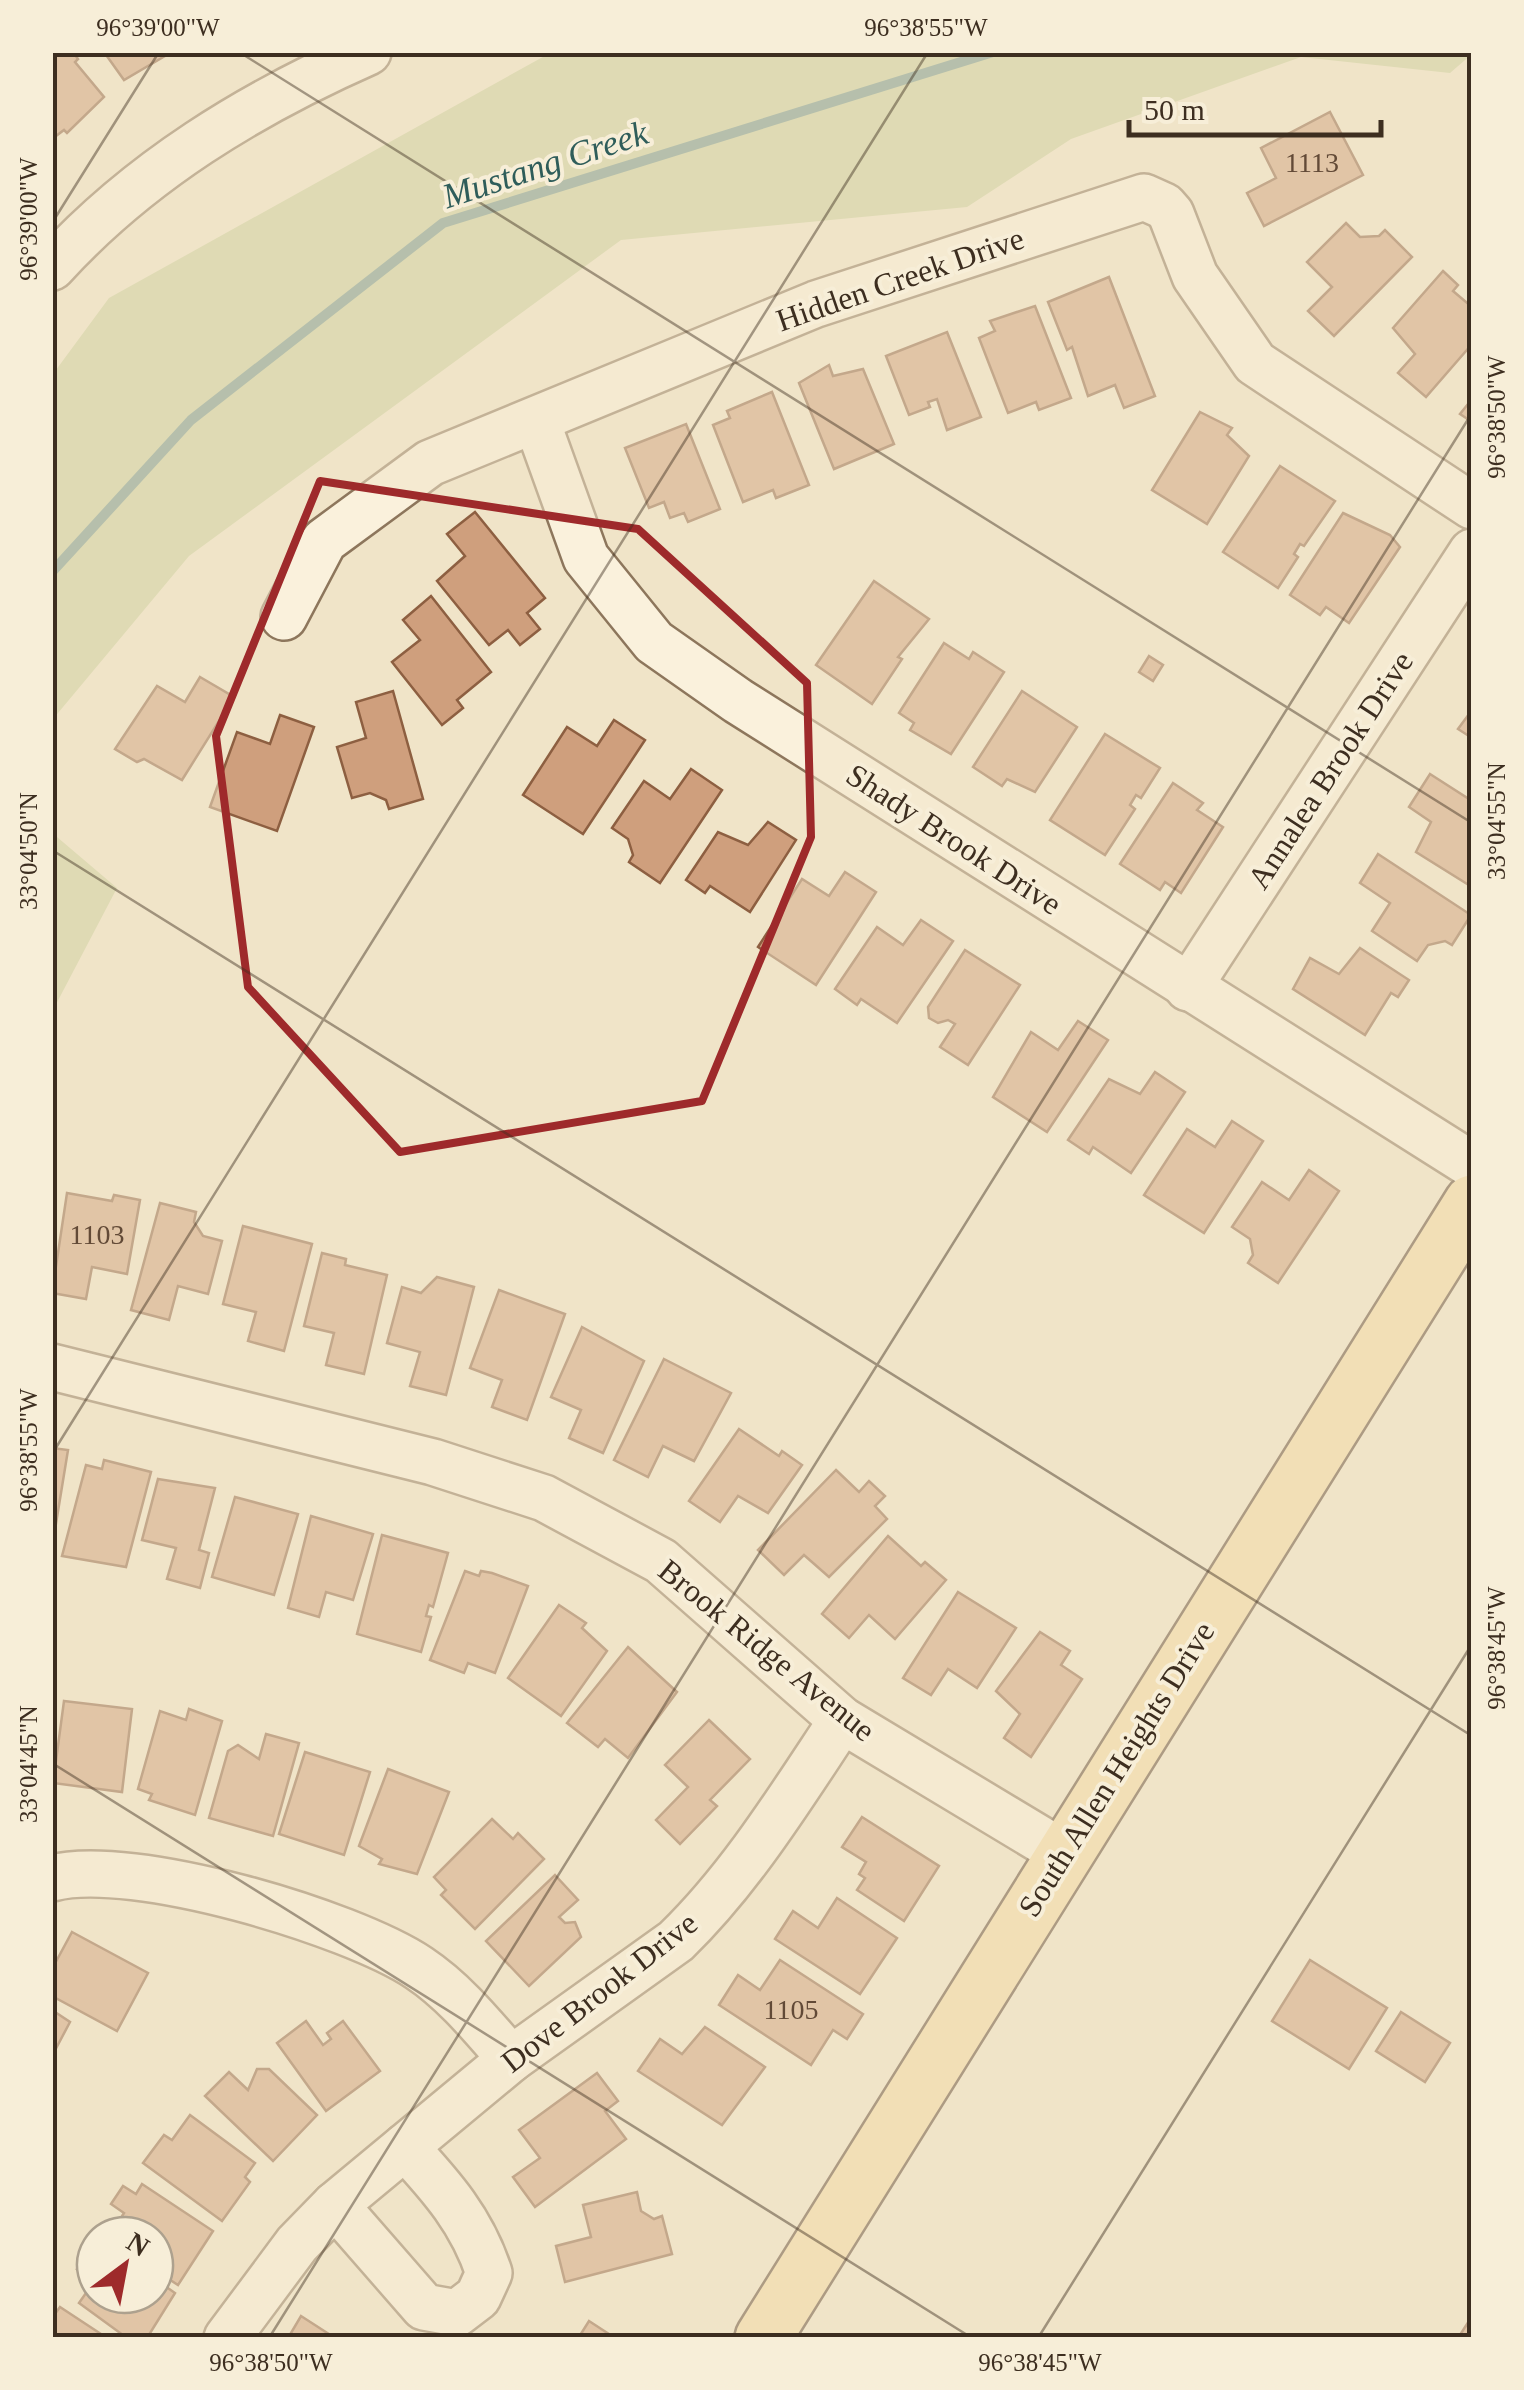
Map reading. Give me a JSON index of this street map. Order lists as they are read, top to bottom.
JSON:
{
  "streets": {
    "main road": ["South Allen Heights Drive"],
    "street": [
      "Hidden Creek Drive",
      "Annalea Brook Drive",
      "Shady Brook Drive",
      "Brook Ridge Avenue",
      "Dove Brook Drive"
    ]
  },
  "crossings": [
    ["Hidden Creek Drive", "Shady Brook Drive"],
    ["Annalea Brook Drive", "Shady Brook Drive"],
    ["Brook Ridge Avenue", "South Allen Heights Drive"],
    ["Brook Ridge Avenue", "Dove Brook Drive"]
  ],
  "water": ["Mustang Creek"],
  "house_numbers": ["1113", "1103", "1105"],
  "scale_bar": "50 m",
  "north": "top right",
  "coordinates": [
    "96°39'00\"W",
    "96°38'55\"W",
    "96°38'50\"W",
    "33°04'55\"N",
    "33°04'50\"N",
    "96°38'45\"W",
    "33°04'45\"N"
  ]
}
